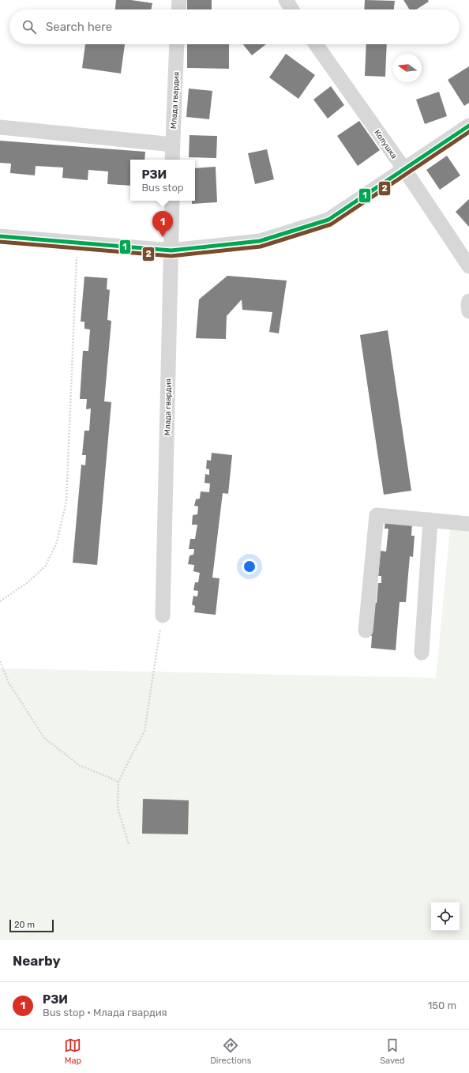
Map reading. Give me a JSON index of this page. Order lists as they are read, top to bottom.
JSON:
{
  "streets": {
    "street": ["Млада гвардия", "Колушка"]
  },
  "lines": ["transit line 1", "transit line 2"],
  "scale_bar": "20 m",
  "north": "left",
  "page": {
    "search": "Search here",
    "popup": ["РЗИ", "Bus stop"],
    "pins": "1",
    "scale": "20 m",
    "heading": "Nearby",
    "list": [
      {
        "mark": "1",
        "name": "РЗИ",
        "note": "Bus stop · Млада гвардия",
        "value": "150 m"
      }
    ],
    "nav": ["Map", "Directions", "Saved"]
  }
}
